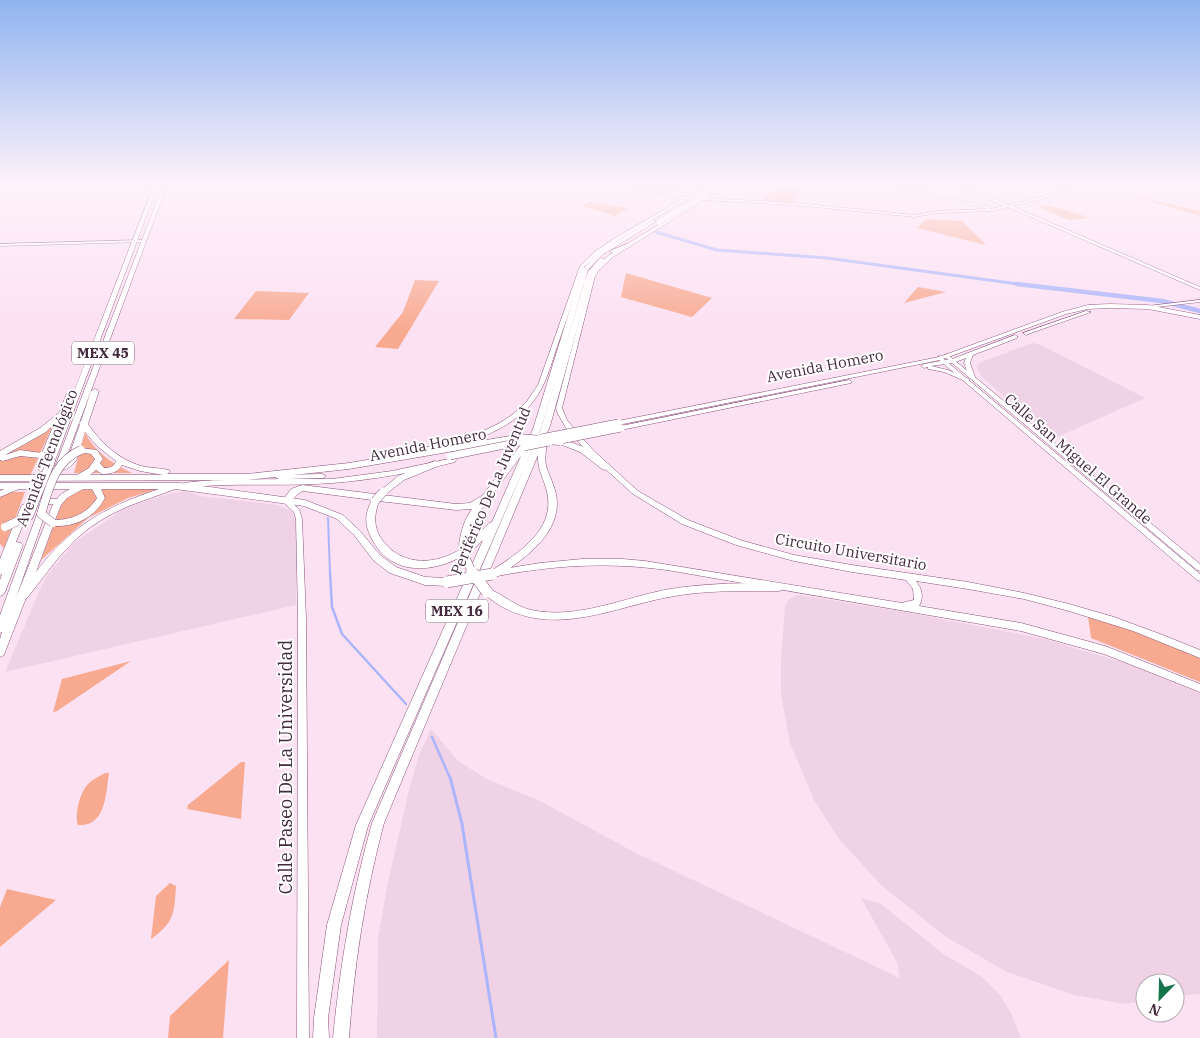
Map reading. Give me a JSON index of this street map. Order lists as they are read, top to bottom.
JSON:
{
  "streets": {
    "main road": [
      "MEX 45",
      "Avenida Homero",
      "Avenida Tecnológico",
      "Periférico De La Juventud",
      "Circuito Universitario",
      "MEX 16"
    ],
    "street": ["Calle San Miguel El Grande", "Calle Paseo De La Universidad"]
  },
  "crossings": [
    ["Avenida Homero", "Calle San Miguel El Grande"],
    ["Avenida Homero", "Periférico De La Juventud"],
    ["Avenida Homero", "Circuito Universitario"],
    ["Avenida Homero", "MEX 16"],
    ["Avenida Homero", "Calle Paseo De La Universidad"]
  ],
  "north": "bottom left"
}
